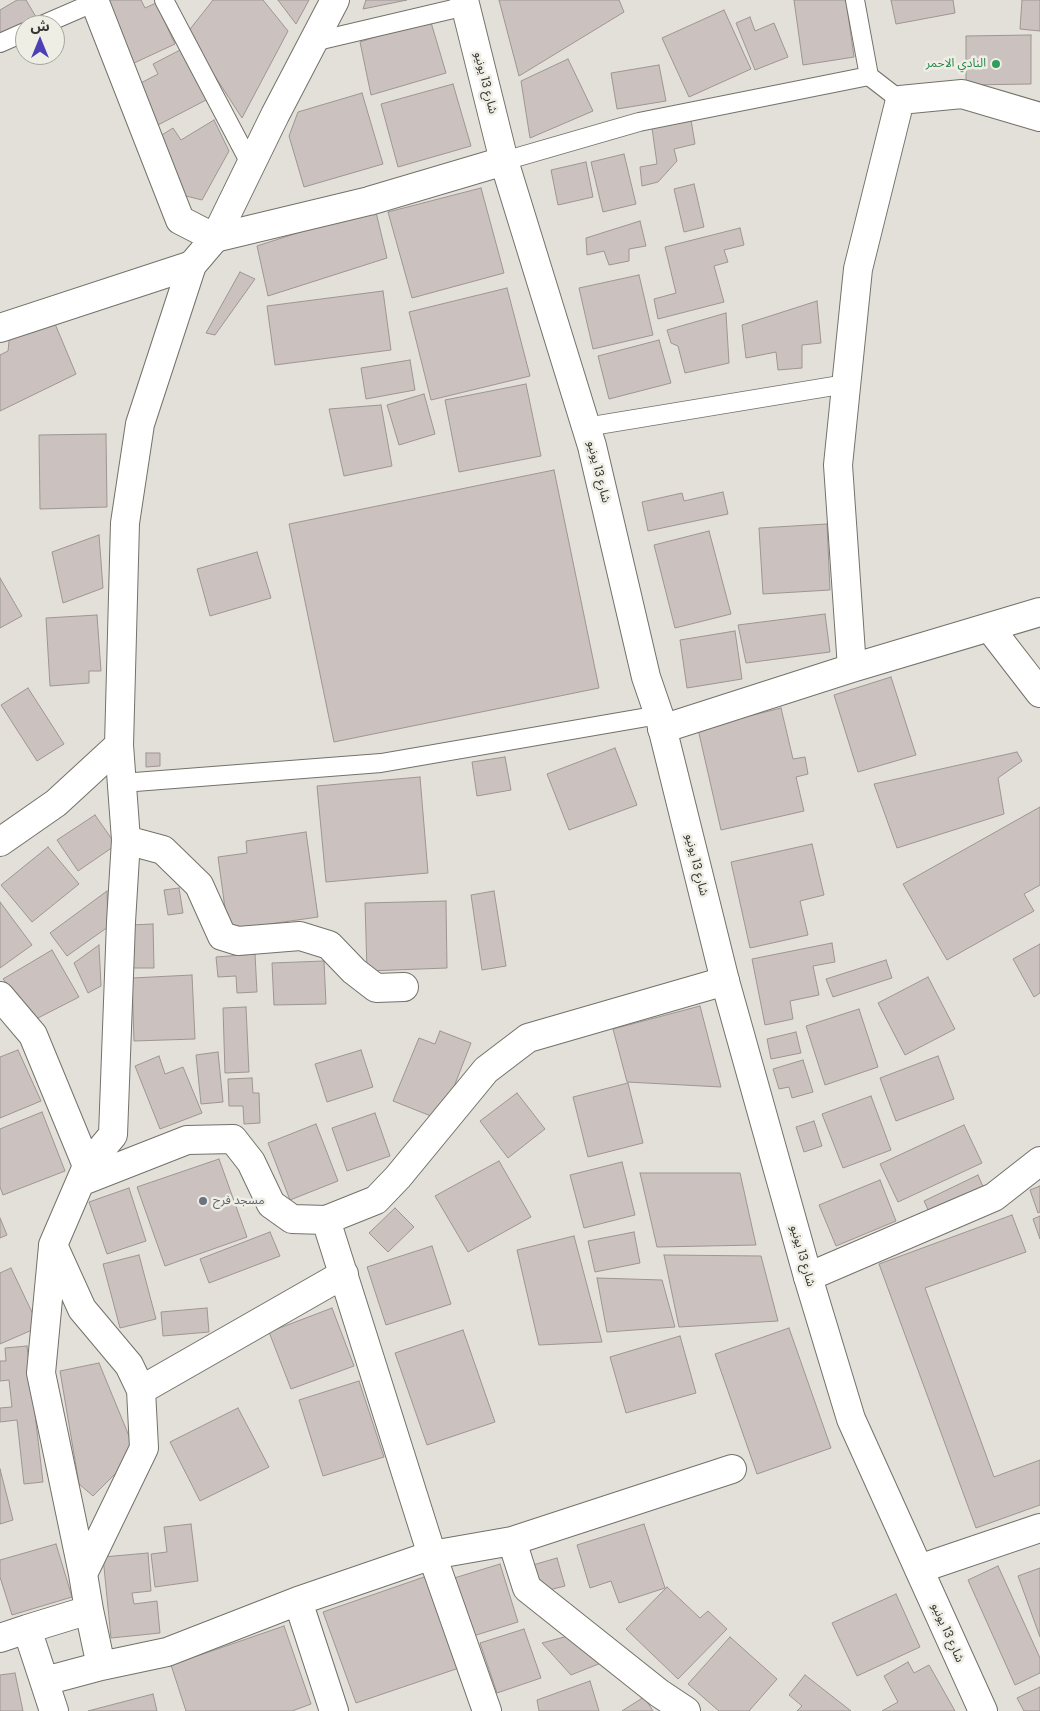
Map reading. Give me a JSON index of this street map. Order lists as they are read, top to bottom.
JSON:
{
  "streets": {
    "street": ["شارع 13 يونيو"]
  },
  "places": ["النادي الاحمر", "مسجد فرح"],
  "north": "top"
}
